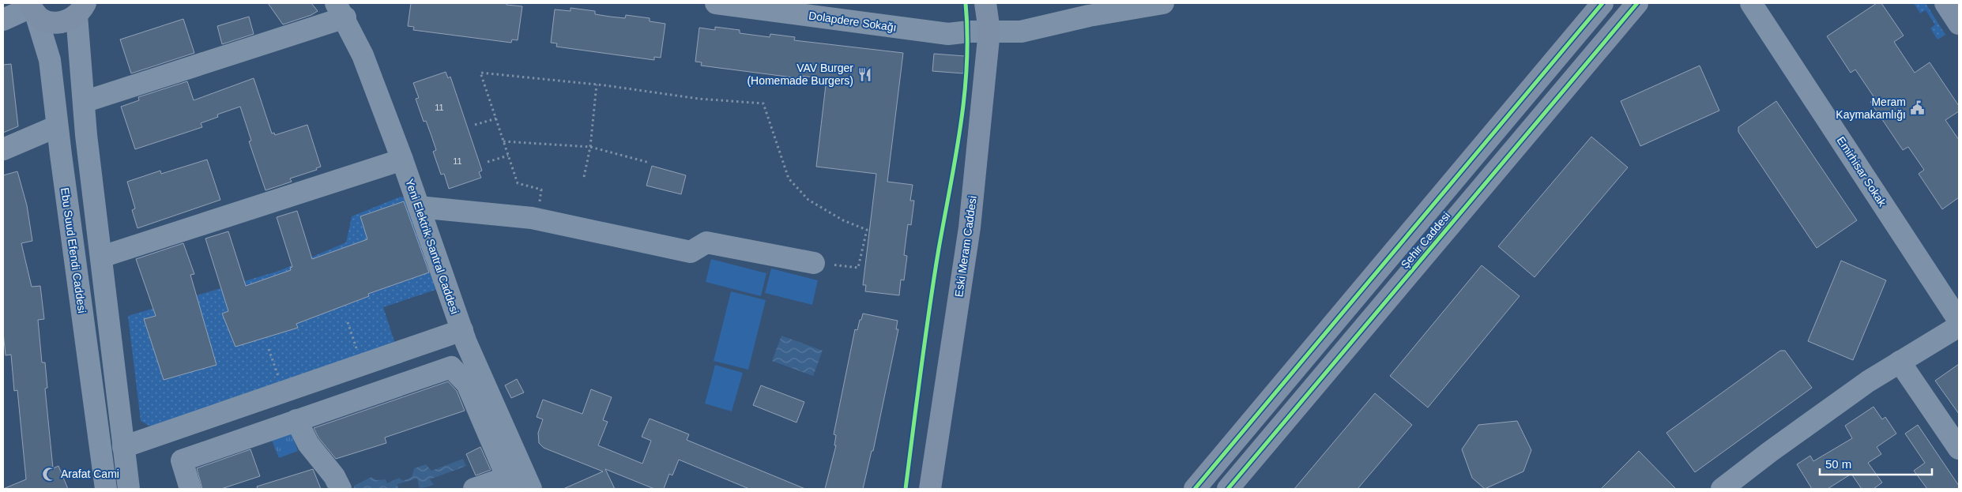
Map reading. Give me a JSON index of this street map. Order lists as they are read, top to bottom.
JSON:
{
  "streets": {
    "main road": ["Şehir Caddesi", "Eski Meram Caddesi"],
    "street": [
      "Dolapdere Sokağı",
      "Emirhisar Sokak",
      "Yeni Elektrik Santral Caddesi",
      "Ebu Suud Efendi Caddesi"
    ]
  },
  "crossings": [
    ["Dolapdere Sokağı", "Eski Meram Caddesi"]
  ],
  "places": {
    "restaurant": ["VAV Burger (Homemade Burgers)"],
    "public building": ["Meram Kaymakamlığı"],
    "mosque": ["Arafat Cami"]
  },
  "house_numbers": ["11", "11"],
  "scale_bar": "50 m"
}
